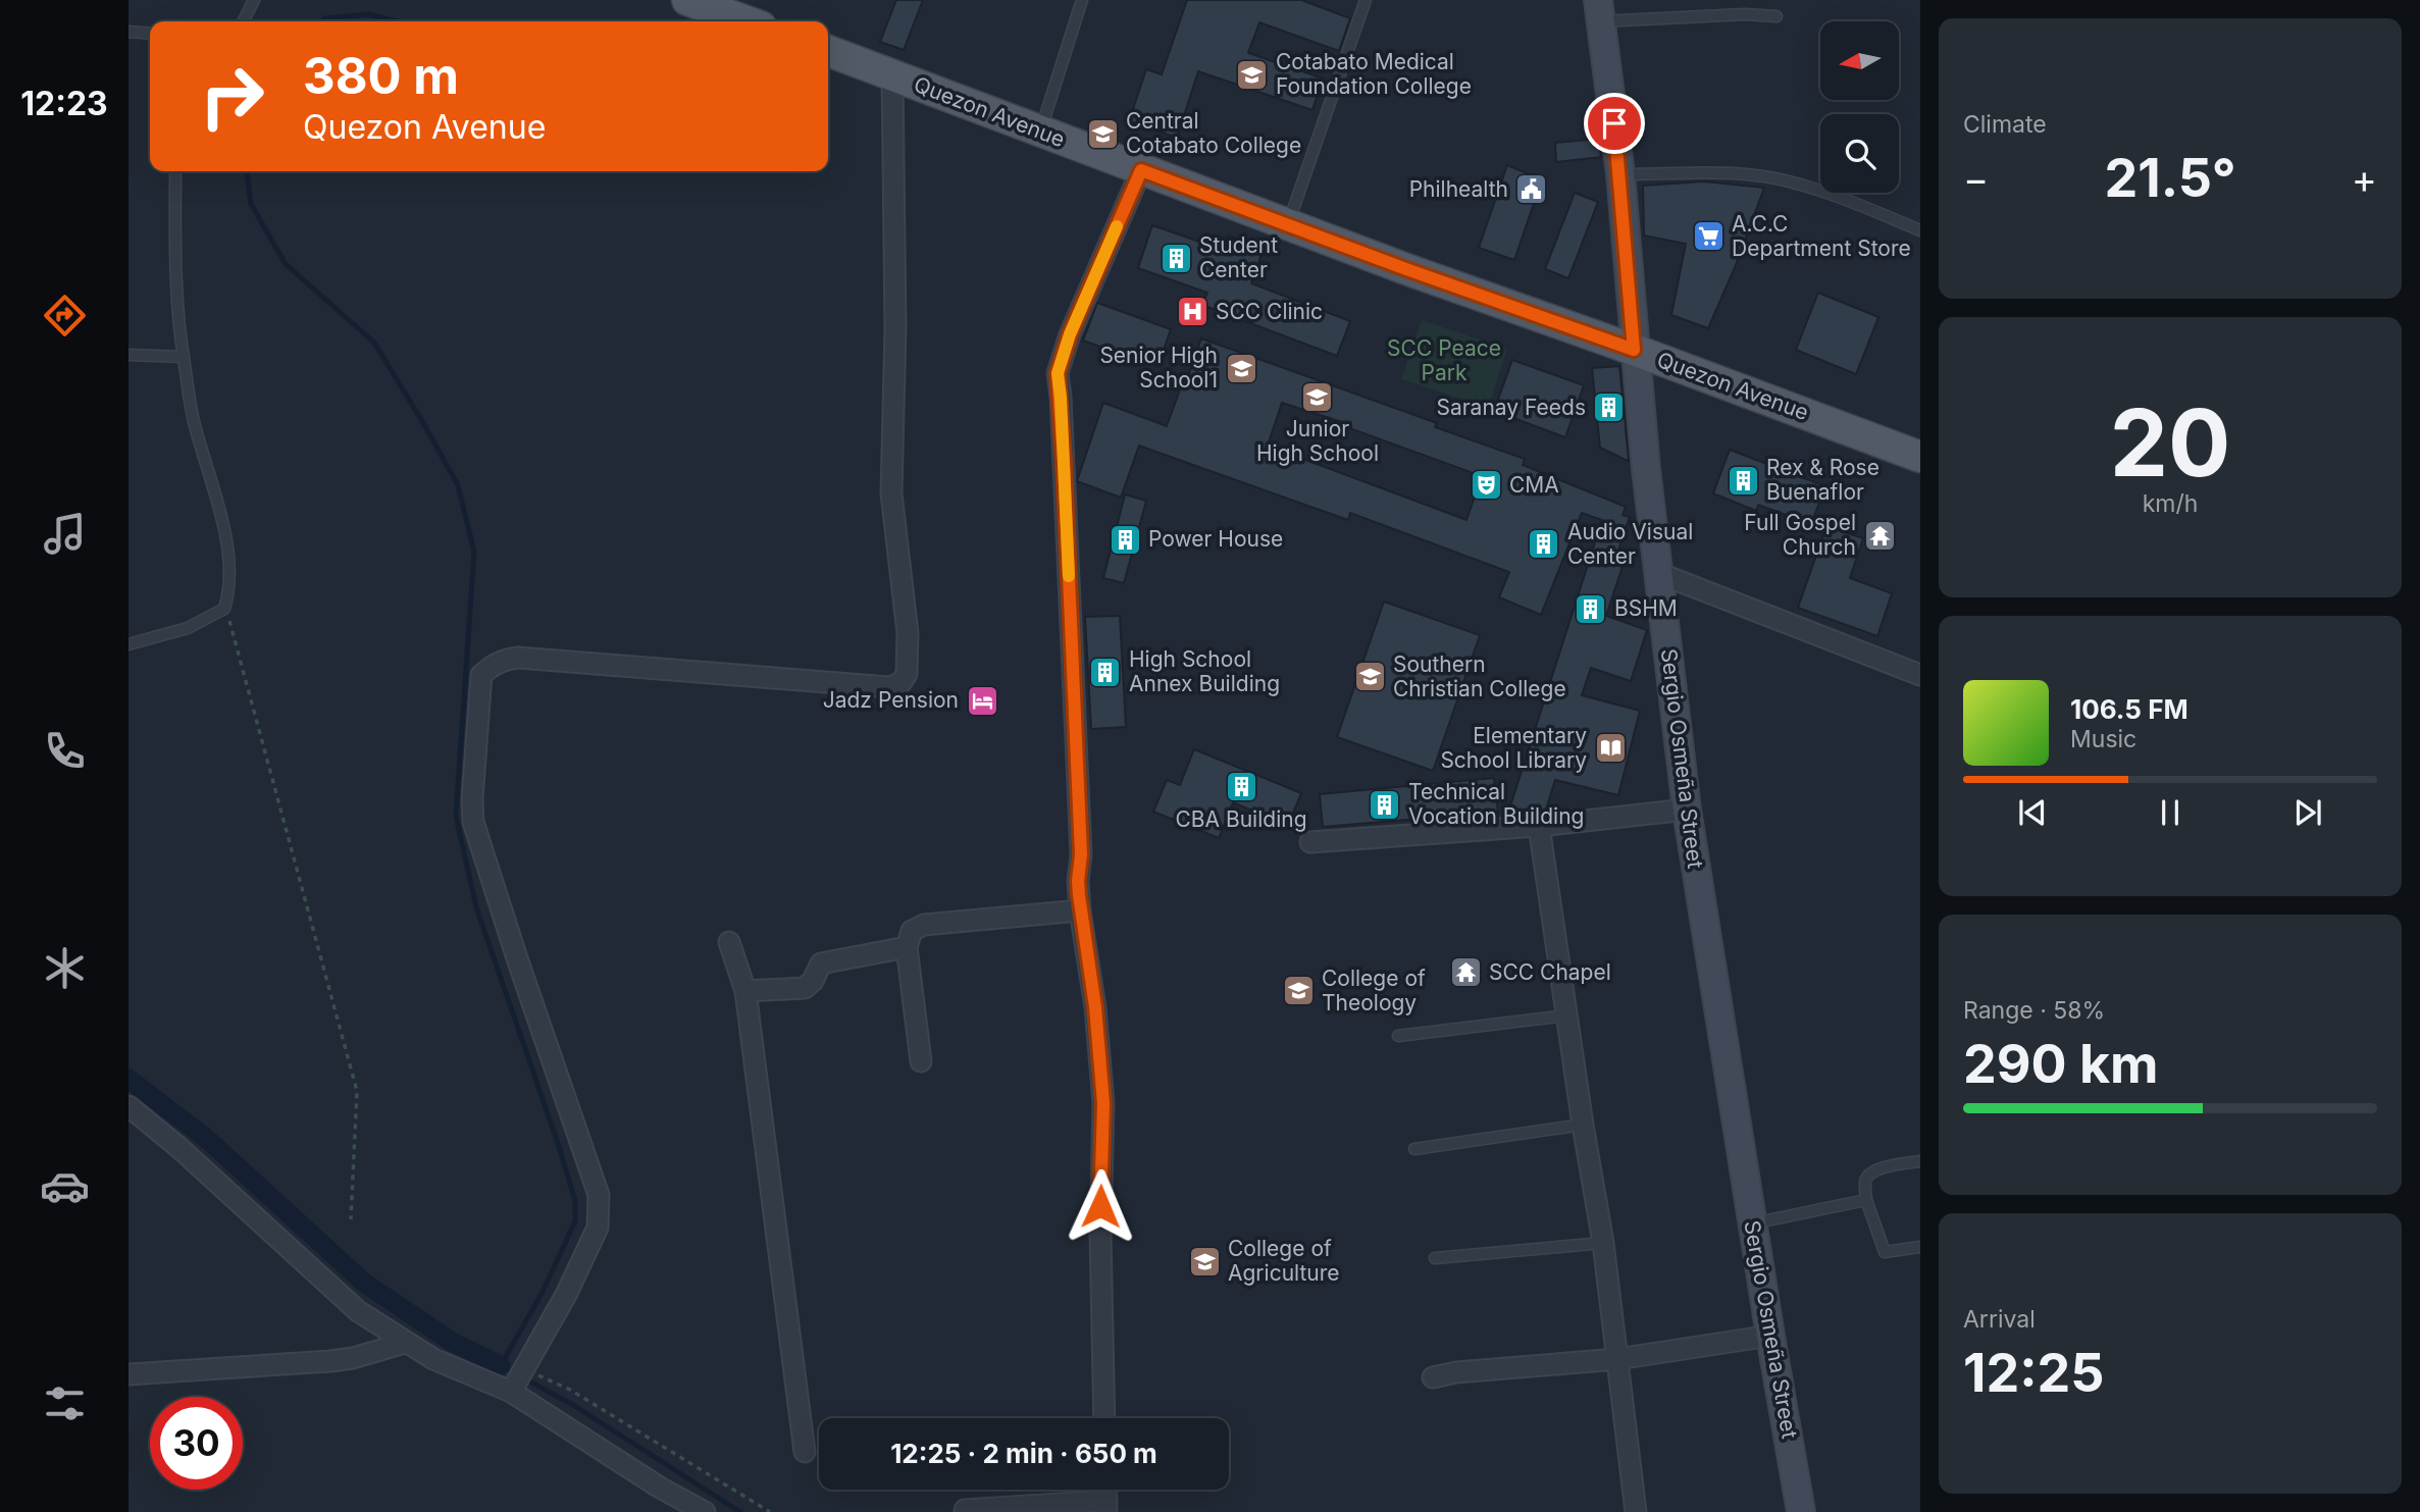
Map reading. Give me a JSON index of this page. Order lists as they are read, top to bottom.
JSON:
{
  "streets": {
    "main road": ["Quezon Avenue"],
    "street": ["Sergio Osmeña Street"]
  },
  "crossings": [
    ["Quezon Avenue", "Sergio Osmeña Street"]
  ],
  "parks": ["SCC Peace Park"],
  "places": {
    "school or university": [
      "Cotabato Medical Foundation College",
      "Central Cotabato College",
      "Senior High School1",
      "Junior High School",
      "Southern Christian College",
      "College of Theology",
      "College of Agriculture"
    ],
    "public building": ["Philhealth"],
    "supermarket": ["A.C.C Department Store"],
    "building": [
      "Student Center",
      "Saranay Feeds",
      "Rex & Rose Buenaflor",
      "Power House",
      "Audio Visual Center",
      "BSHM",
      "High School Annex Building",
      "CBA Building",
      "Technical Vocation Building"
    ],
    "hospital": ["SCC Clinic"],
    "theatre": ["CMA"],
    "temple": ["Full Gospel Church", "SCC Chapel"],
    "hotel": ["Jadz Pension"],
    "library": ["Elementary School Library"]
  },
  "north": "left",
  "page": {
    "tabs": "12:23",
    "tile": [
      "Climate",
      ["20", "km/h"],
      ["Range · 58%", "290 km"],
      ["Arrival", "12:25"]
    ],
    "turn": ["380 m", "Quezon Avenue"],
    "heat": ["−", "21.5°", "+"],
    "song": ["106.5 FM", "Music"],
    "limit": "30",
    "trip": "12:25 · 2 min · 650 m"
  }
}
